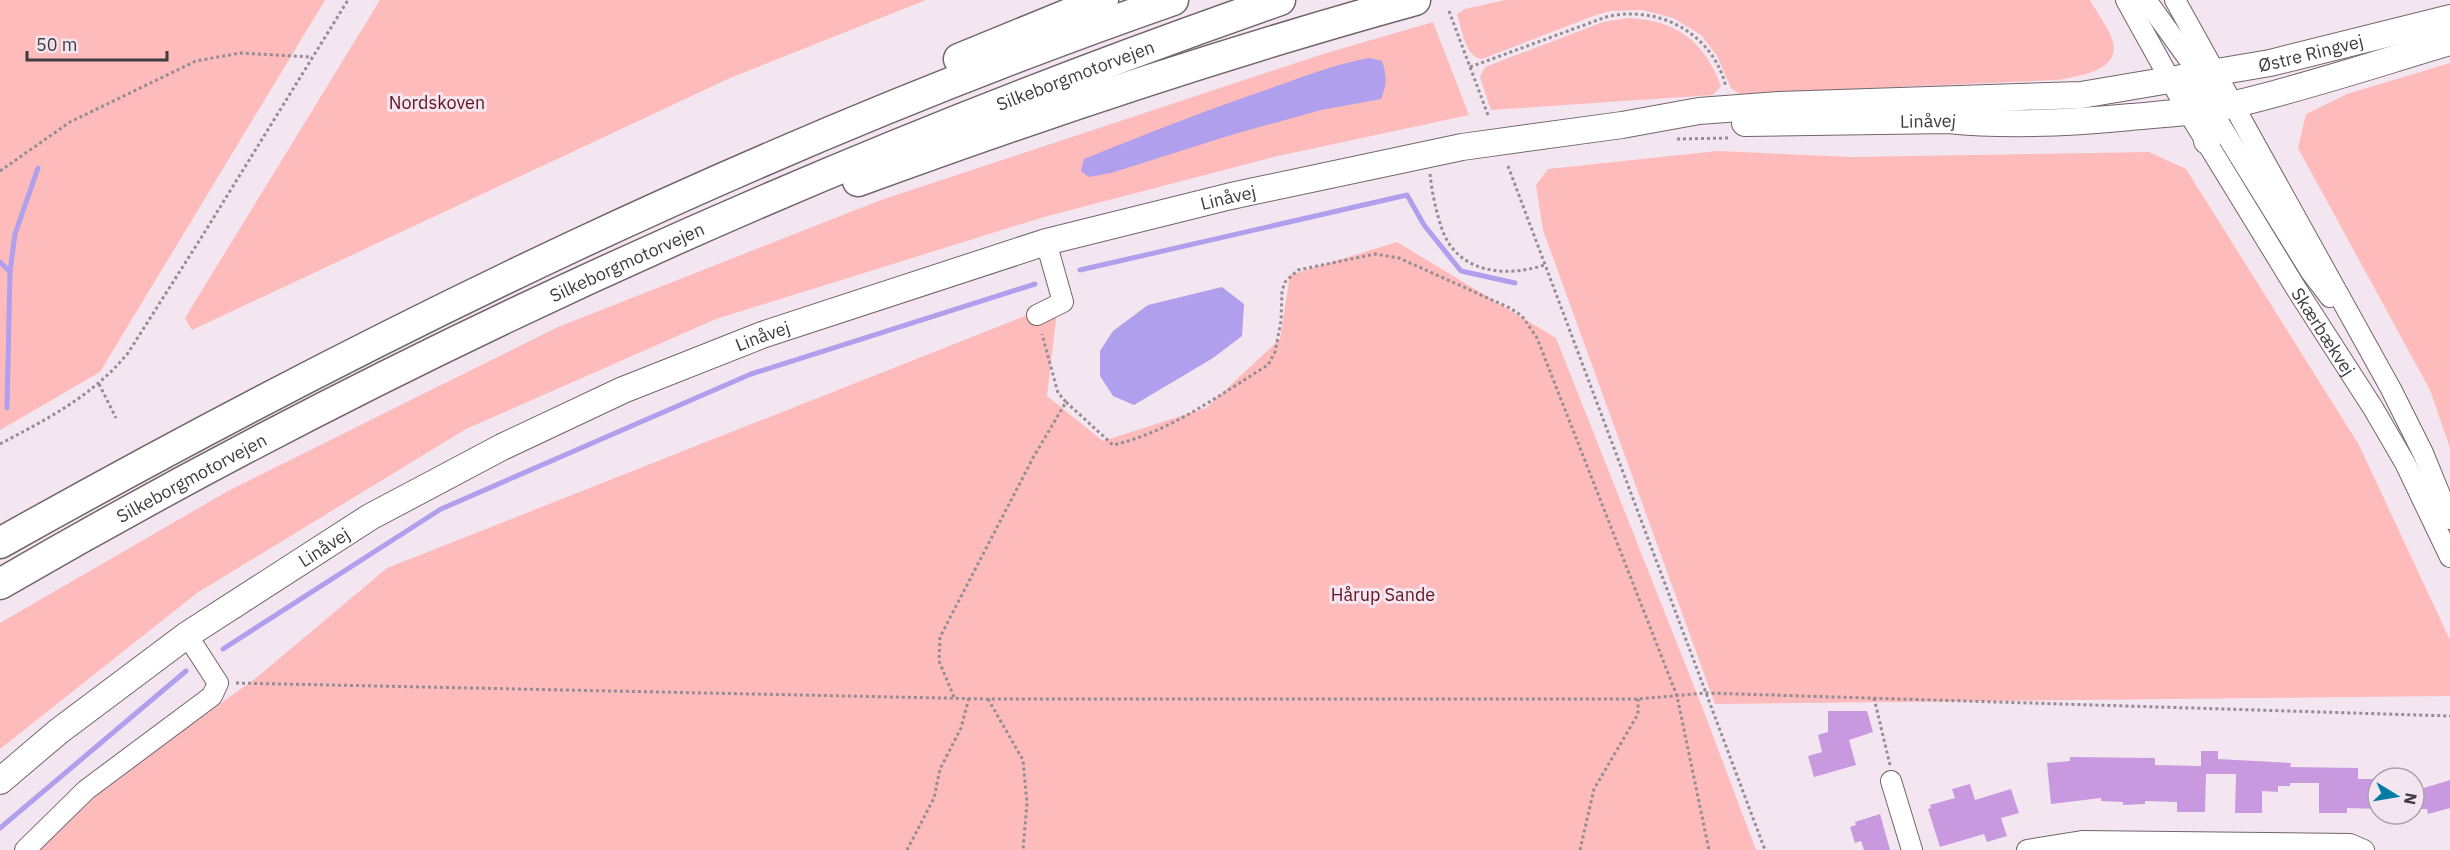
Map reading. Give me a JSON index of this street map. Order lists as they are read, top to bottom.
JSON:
{
  "streets": {
    "highway": ["Silkeborgmotorvejen"],
    "main road": ["Østre Ringvej", "Linåvej"],
    "street": ["Skærbækvej"]
  },
  "crossings": [
    ["Østre Ringvej", "Linåvej"],
    ["Østre Ringvej", "Skærbækvej"],
    ["Linåvej", "Skærbækvej"]
  ],
  "parks": ["Nordskoven", "Hårup Sande"],
  "scale_bar": "50 m",
  "north": "right"
}
